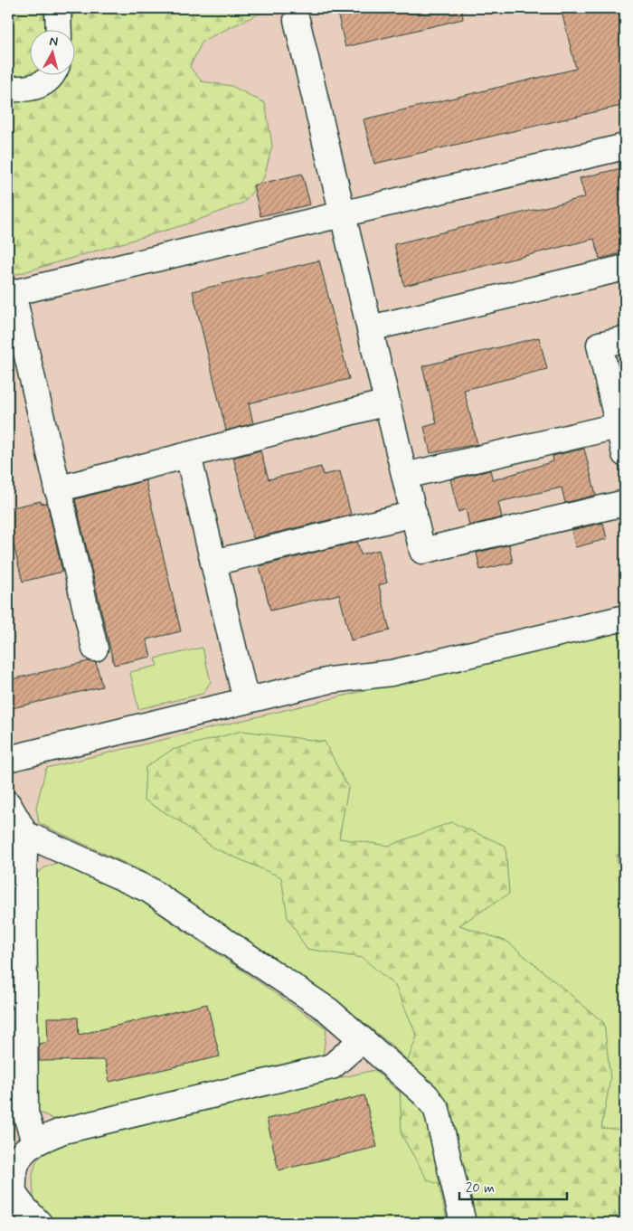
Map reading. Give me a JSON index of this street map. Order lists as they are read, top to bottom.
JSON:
{
  "scale_bar": "20 m",
  "north": "top"
}
